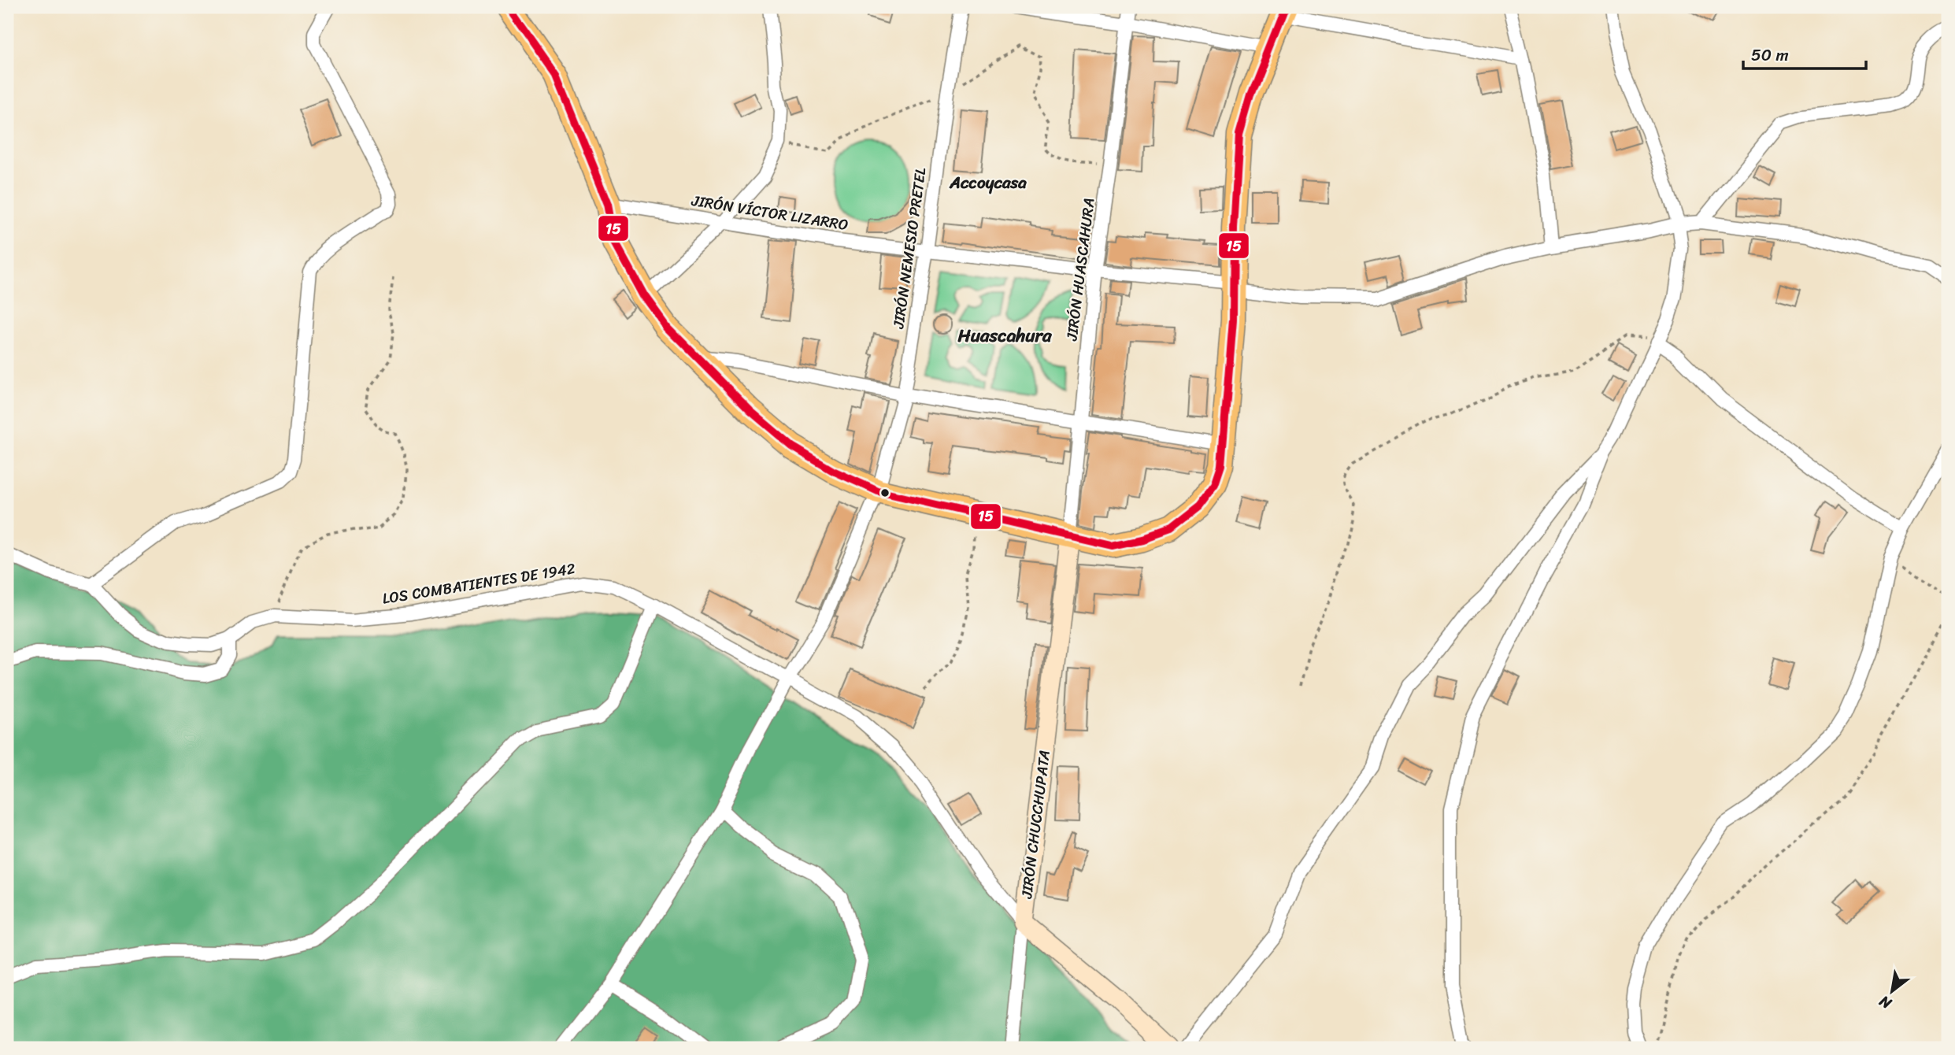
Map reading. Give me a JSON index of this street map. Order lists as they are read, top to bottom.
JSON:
{
  "streets": {
    "street": [
      "JIRÓN VÍCTOR LIZARRO",
      "JIRÓN NEMESIO PRETEL",
      "JIRÓN HUASCAHURA",
      "LOS COMBATIENTES DE 1942",
      "JIRÓN CHUCCHUPATA"
    ]
  },
  "crossings": [
    ["JIRÓN VÍCTOR LIZARRO", "JIRÓN NEMESIO PRETEL"],
    ["JIRÓN VÍCTOR LIZARRO", "JIRÓN HUASCAHURA"],
    ["JIRÓN NEMESIO PRETEL", "LOS COMBATIENTES DE 1942"],
    ["JIRÓN HUASCAHURA", "JIRÓN CHUCCHUPATA"],
    ["LOS COMBATIENTES DE 1942", "JIRÓN CHUCCHUPATA"]
  ],
  "districts": ["Accoycasa", "Huascahura"],
  "lines": ["transit line 15"],
  "scale_bar": "50 m",
  "north": "bottom left"
}
